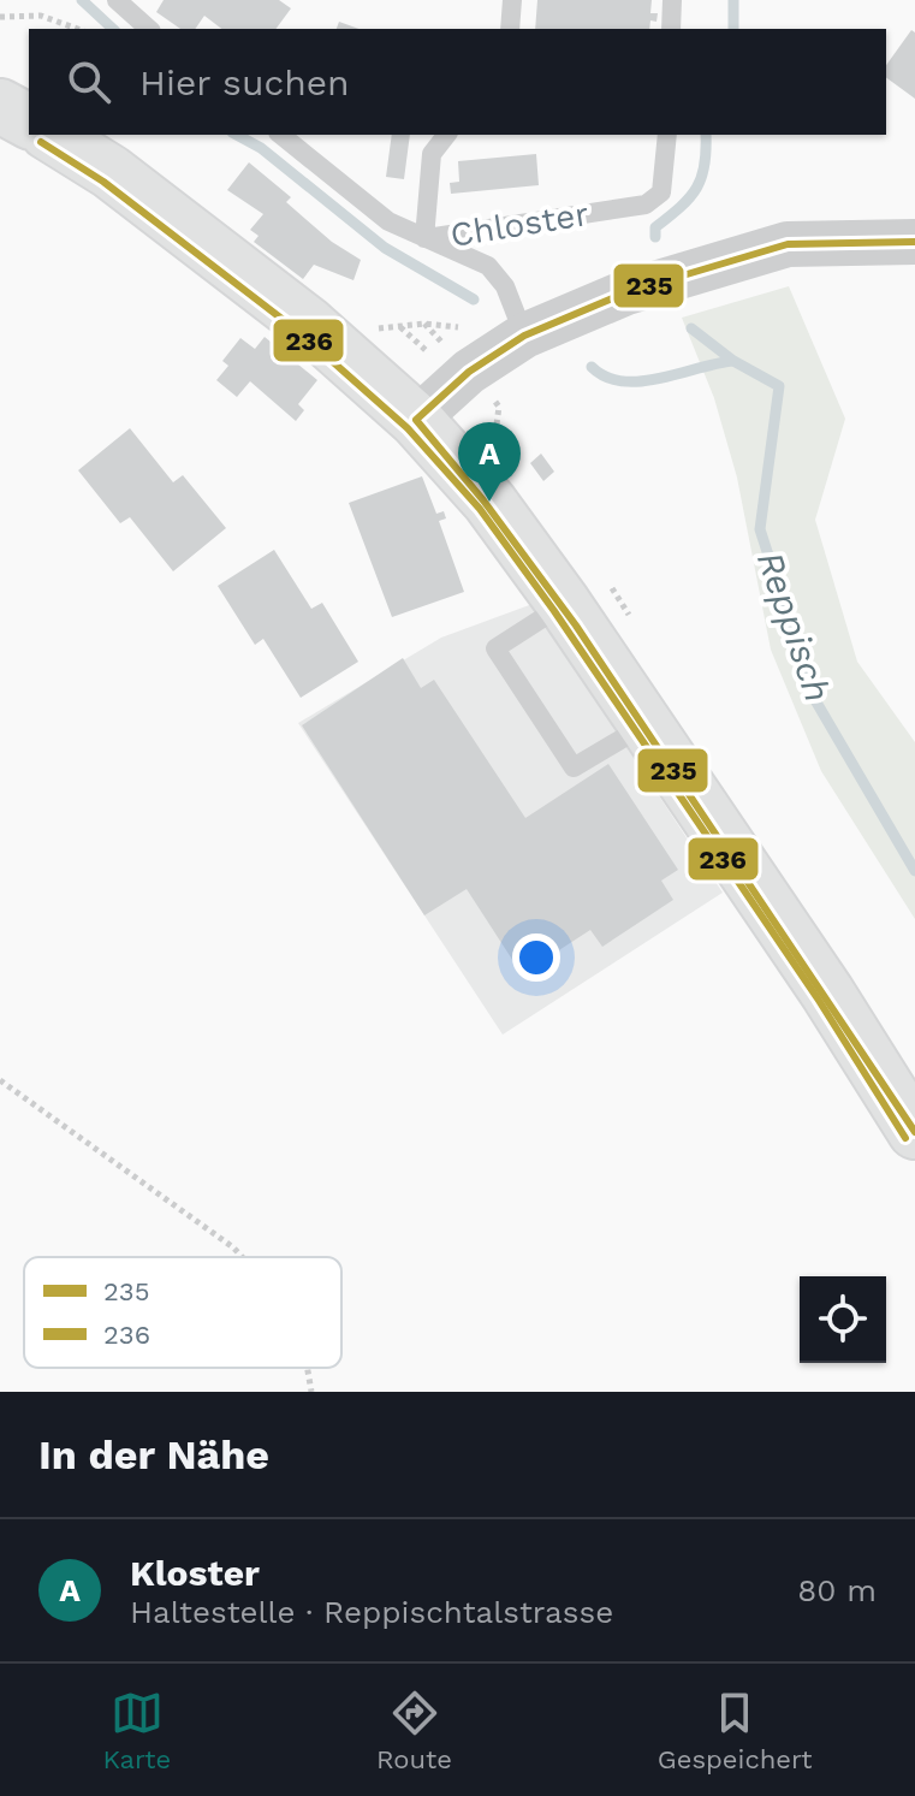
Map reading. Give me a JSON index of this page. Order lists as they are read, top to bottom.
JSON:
{
  "streets": {
    "lane": ["Chloster"]
  },
  "water": ["Reppisch"],
  "lines": ["transit line 236", "transit line 235"],
  "legend": ["235", "236"],
  "page": {
    "search": "Hier suchen",
    "pins": "A",
    "heading": "In der Nähe",
    "list": [
      {
        "mark": "A",
        "name": "Kloster",
        "note": "Haltestelle · Reppischtalstrasse",
        "value": "80 m"
      }
    ],
    "nav": ["Karte", "Route", "Gespeichert"]
  }
}
